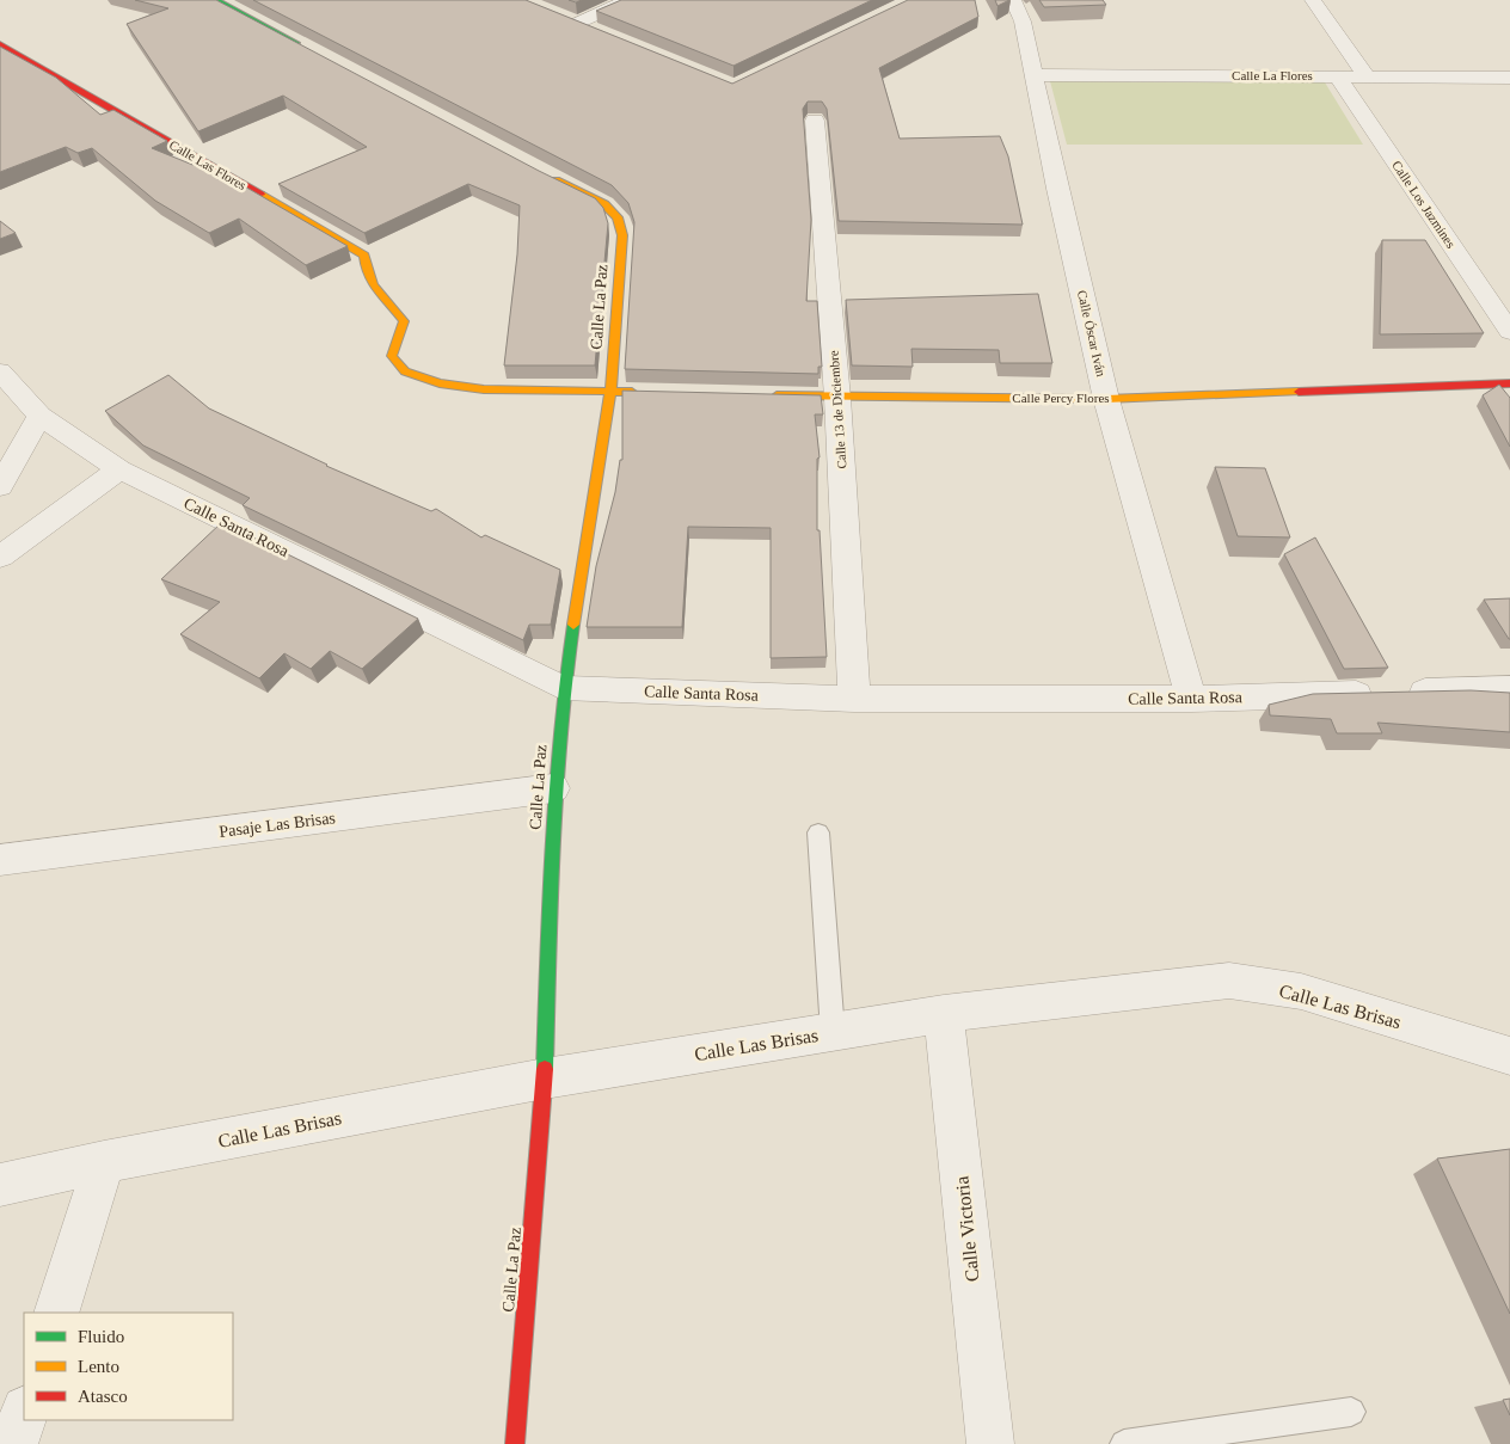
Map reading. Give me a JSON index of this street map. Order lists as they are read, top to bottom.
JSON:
{
  "streets": {
    "street": [
      "Calle La Flores",
      "Calle Las Flores",
      "Calle Los Jazmines",
      "Calle La Paz",
      "Calle Óscar Iván",
      "Calle Percy Flores",
      "Calle 13 de Diciembre",
      "Calle Santa Rosa",
      "Pasaje Las Brisas",
      "Calle Las Brisas",
      "Calle Victoria"
    ]
  },
  "crossings": [
    ["Calle La Flores", "Calle Los Jazmines"],
    ["Calle La Flores", "Calle Óscar Iván"],
    ["Calle Las Flores", "Calle La Paz"],
    ["Calle La Paz", "Calle Santa Rosa"],
    ["Calle La Paz", "Pasaje Las Brisas"],
    ["Calle La Paz", "Calle Las Brisas"],
    ["Calle Óscar Iván", "Calle Percy Flores"],
    ["Calle Óscar Iván", "Calle Santa Rosa"],
    ["Calle Percy Flores", "Calle 13 de Diciembre"],
    ["Calle 13 de Diciembre", "Calle Santa Rosa"],
    ["Calle Las Brisas", "Calle Victoria"]
  ],
  "legend": ["Fluido", "Lento", "Atasco"]
}
